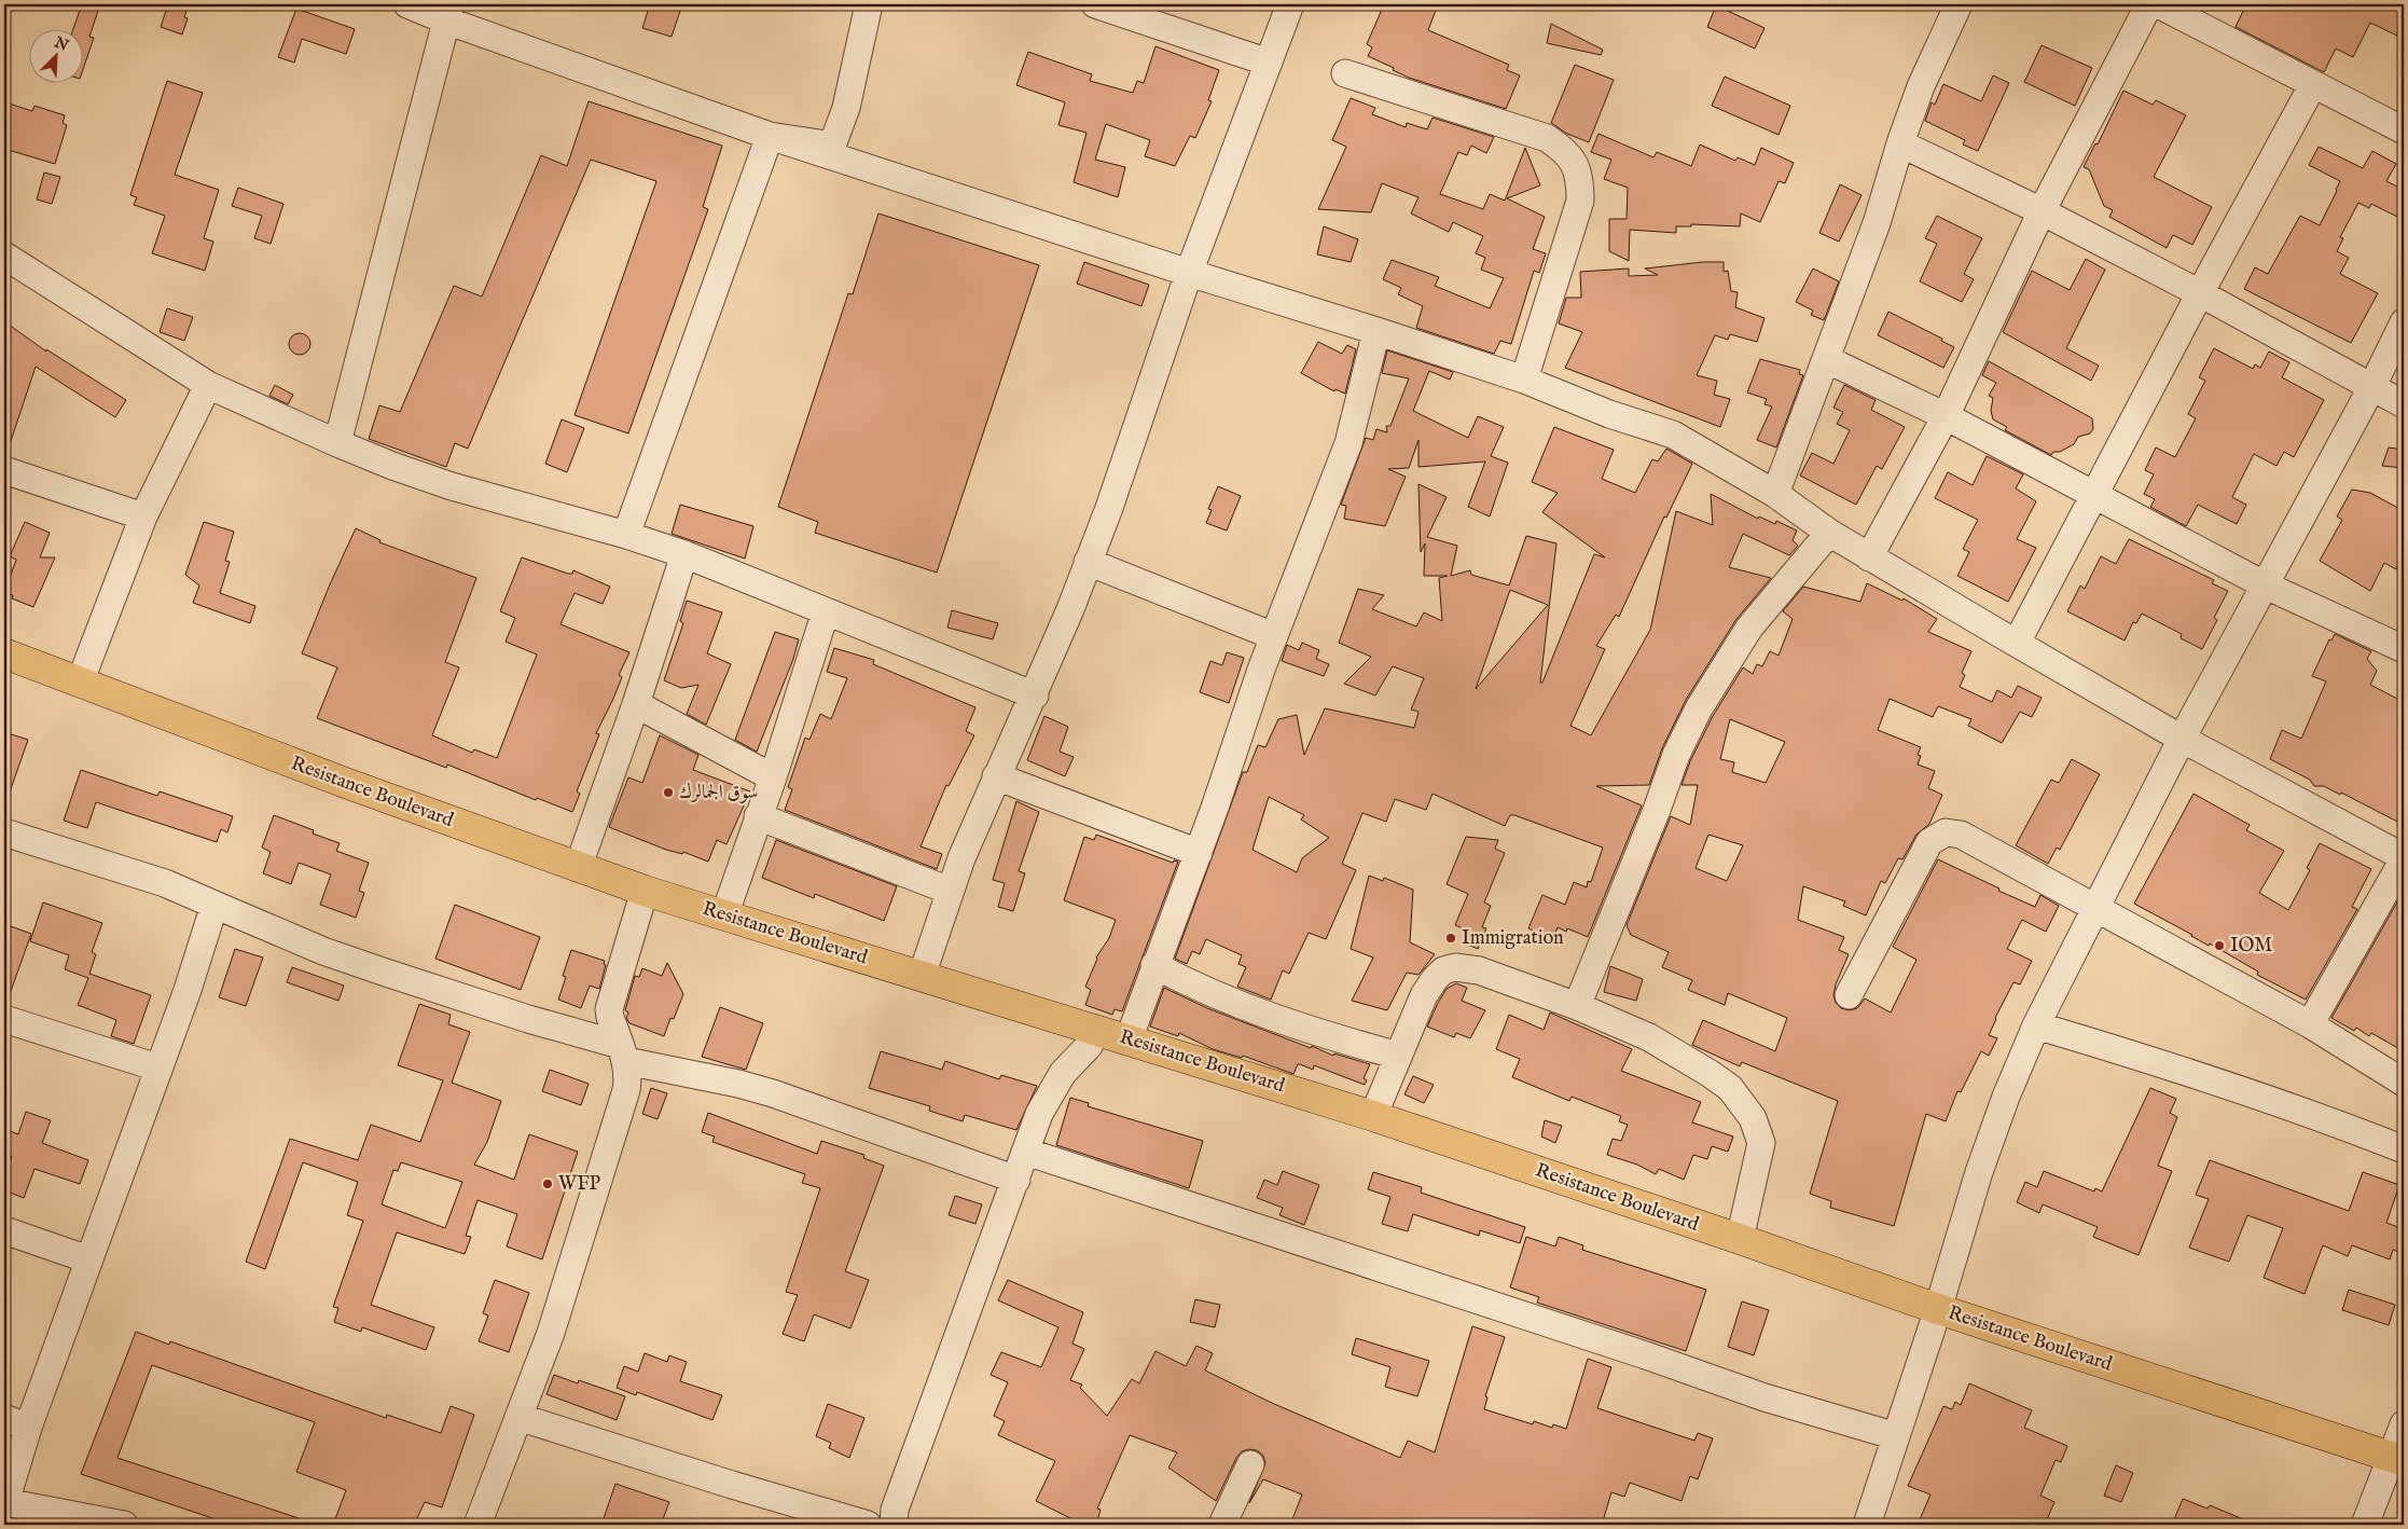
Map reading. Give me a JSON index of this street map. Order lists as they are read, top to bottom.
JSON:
{
  "streets": {
    "highway": ["Resistance Boulevard"]
  },
  "places": [
    "سوق الجمالرك",
    "Immigration",
    "IOM",
    "WFP"
  ],
  "north": "top right"
}
